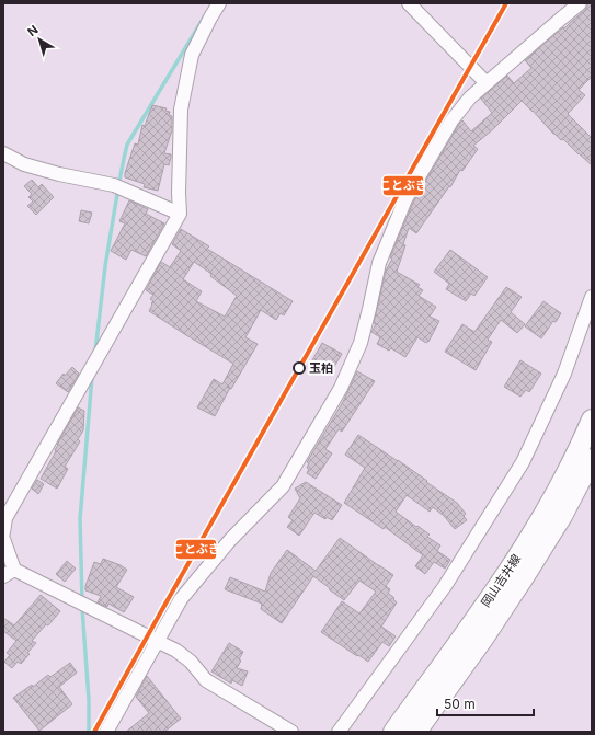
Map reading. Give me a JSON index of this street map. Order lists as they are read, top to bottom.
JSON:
{
  "streets": {
    "main road": ["岡山吉井線"]
  },
  "places": ["玉柏"],
  "lines": ["transit line ことぶき"],
  "scale_bar": "50 m",
  "north": "top left"
}
